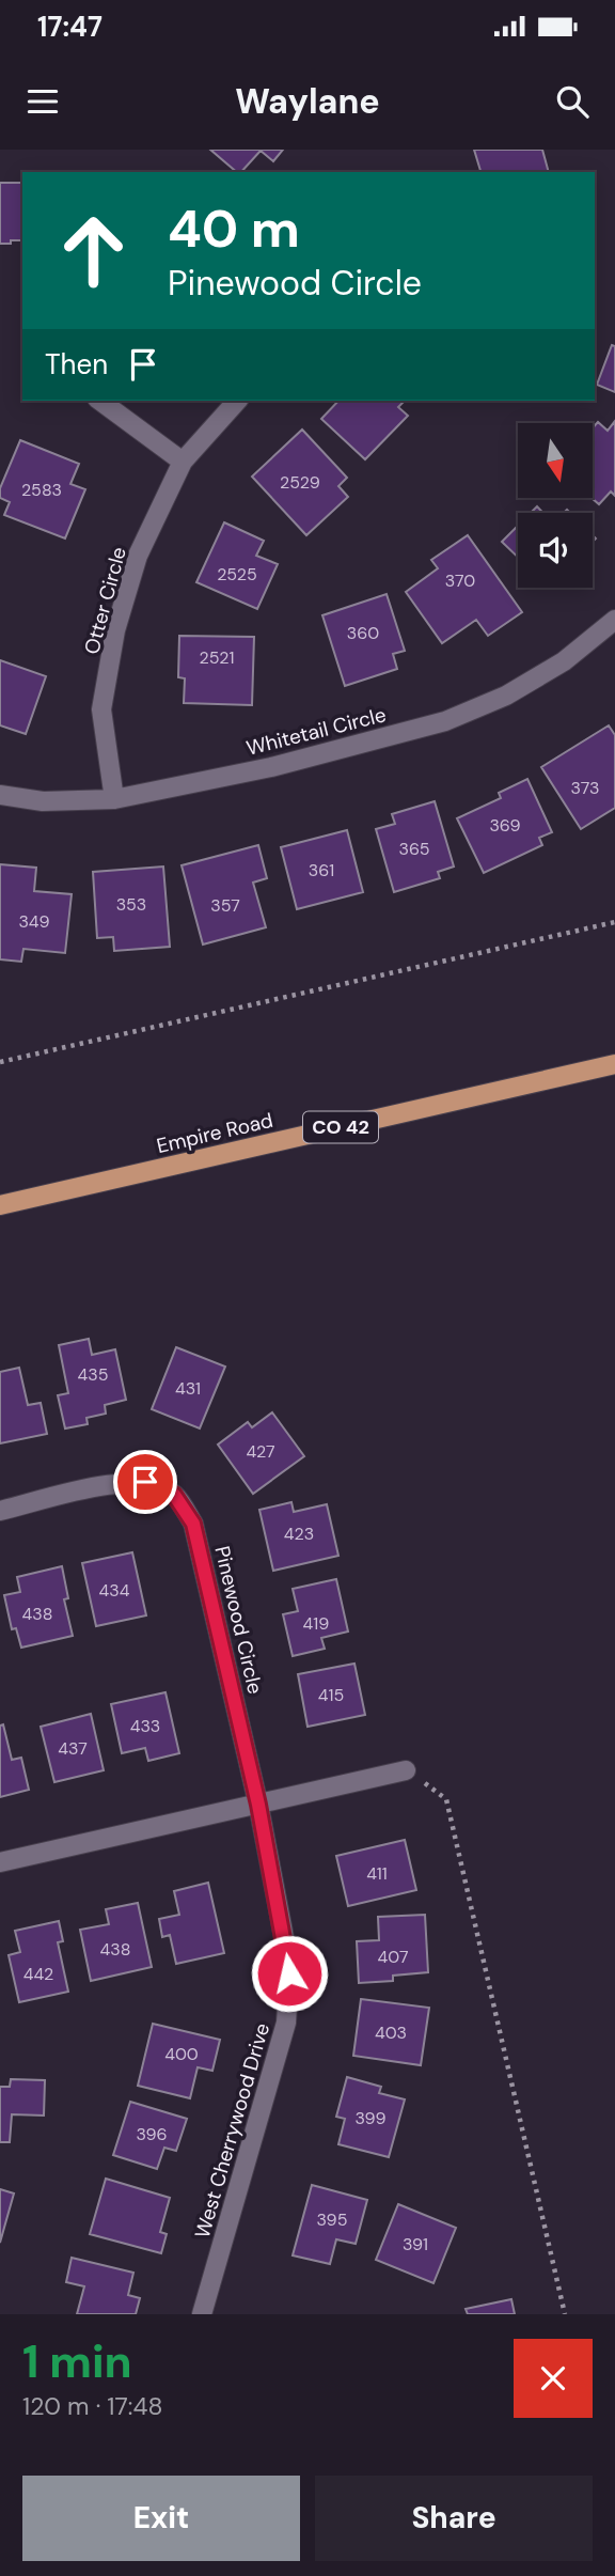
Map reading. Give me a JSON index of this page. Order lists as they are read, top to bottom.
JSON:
{
  "streets": {
    "main road": ["CO 42", "Empire Road"],
    "street": [
      "Otter Circle",
      "Whitetail Circle",
      "Pinewood Circle",
      "West Cherrywood Drive"
    ]
  },
  "crossings": [
    ["Otter Circle", "Whitetail Circle"],
    ["Pinewood Circle", "West Cherrywood Drive"]
  ],
  "house_numbers": [
    "2529",
    "2583",
    "2525",
    "370",
    "360",
    "2521",
    "373",
    "369",
    "365",
    "361",
    "353",
    "357",
    "349",
    "435",
    "431",
    "427",
    "423",
    "434",
    "438",
    "419",
    "415",
    "433",
    "437",
    "411",
    "438",
    "407",
    "442",
    "403",
    "400",
    "399",
    "396",
    "395",
    "391"
  ],
  "north": "bottom",
  "page": {
    "status": "17:47",
    "header": "Waylane",
    "turn": ["40 m", "Pinewood Circle"],
    "then": "Then",
    "heading": ["1 min", "120 m · 17:48"],
    "buttons": ["Exit", "Share"]
  }
}
